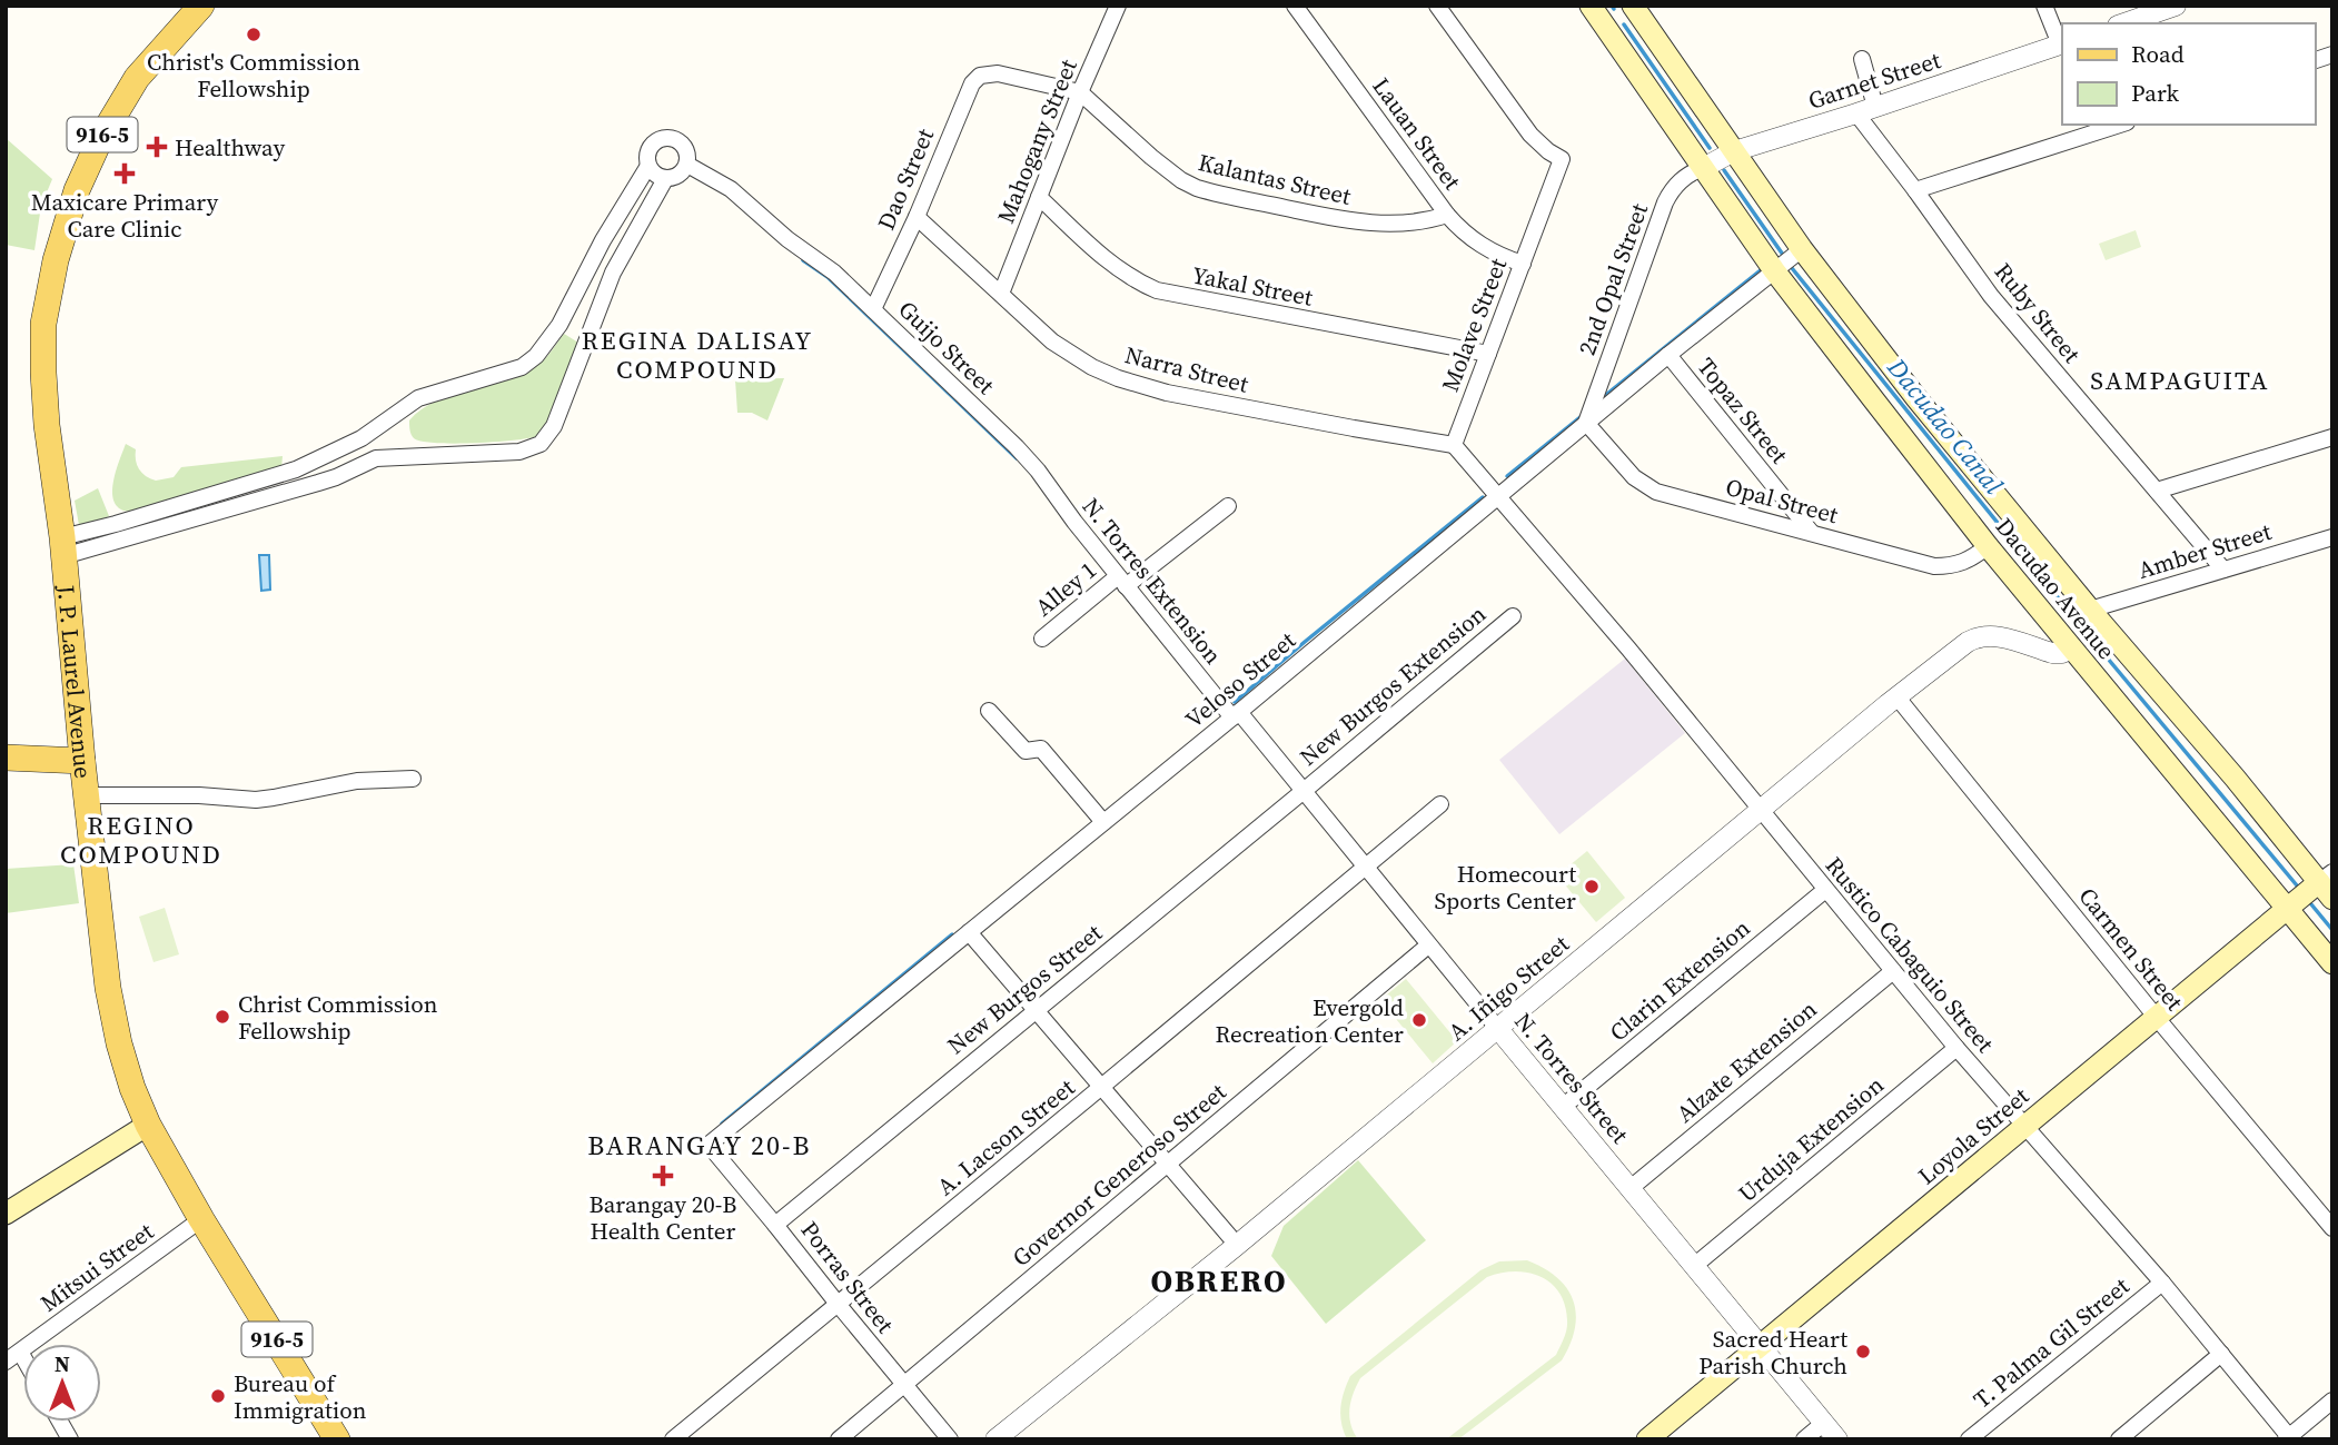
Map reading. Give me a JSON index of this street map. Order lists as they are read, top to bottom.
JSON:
{
  "streets": {
    "main road": [
      "916-5",
      "Dacudao Avenue",
      "J. P. Laurel Avenue",
      "Loyola Street"
    ],
    "street": [
      "Garnet Street",
      "Lauan Street",
      "Mahogany Street",
      "Dao Street",
      "Kalantas Street",
      "2nd Opal Street",
      "Yakal Street",
      "Ruby Street",
      "Molave Street",
      "Guijo Street",
      "Narra Street",
      "Topaz Street",
      "Opal Street",
      "Amber Street",
      "N. Torres Extension",
      "Alley 1",
      "Veloso Street",
      "New Burgos Extension",
      "Carmen Street",
      "Rustico Cabaguio Street",
      "Clarin Extension",
      "A. Iñigo Street",
      "New Burgos Street",
      "Alzate Extension",
      "N. Torres Street",
      "A. Lacson Street",
      "Urduja Extension",
      "Governor Generoso Street",
      "Mitsui Street",
      "Porras Street",
      "T. Palma Gil Street"
    ]
  },
  "crossings": [
    ["Garnet Street", "2nd Opal Street"],
    ["Garnet Street", "Ruby Street"],
    ["Garnet Street", "Dacudao Avenue"],
    ["Lauan Street", "Kalantas Street"],
    ["Lauan Street", "Molave Street"],
    ["Mahogany Street", "Kalantas Street"],
    ["Mahogany Street", "Yakal Street"],
    ["Mahogany Street", "Narra Street"],
    ["Dao Street", "Kalantas Street"],
    ["Dao Street", "Guijo Street"],
    ["Dao Street", "Narra Street"],
    ["2nd Opal Street", "Opal Street"],
    ["2nd Opal Street", "Dacudao Avenue"],
    ["2nd Opal Street", "Veloso Street"],
    ["Yakal Street", "Molave Street"],
    ["Ruby Street", "Amber Street"],
    ["Molave Street", "Narra Street"],
    ["Guijo Street", "N. Torres Extension"],
    ["Topaz Street", "Opal Street"],
    ["Topaz Street", "Veloso Street"],
    ["Opal Street", "Dacudao Avenue"],
    ["Opal Street", "Veloso Street"],
    ["Amber Street", "Dacudao Avenue"],
    ["N. Torres Extension", "Alley 1"],
    ["N. Torres Extension", "Veloso Street"],
    ["N. Torres Extension", "N. Torres Street"],
    ["Dacudao Avenue", "Veloso Street"],
    ["Dacudao Avenue", "A. Iñigo Street"],
    ["Dacudao Avenue", "Loyola Street"],
    ["Veloso Street", "Rustico Cabaguio Street"],
    ["Veloso Street", "N. Torres Street"],
    ["Veloso Street", "Porras Street"],
    ["J. P. Laurel Avenue", "Mitsui Street"],
    ["New Burgos Extension", "New Burgos Street"],
    ["New Burgos Extension", "N. Torres Street"],
    ["Carmen Street", "A. Iñigo Street"],
    ["Carmen Street", "Loyola Street"],
    ["Rustico Cabaguio Street", "Clarin Extension"],
    ["Rustico Cabaguio Street", "A. Iñigo Street"],
    ["Rustico Cabaguio Street", "Alzate Extension"],
    ["Rustico Cabaguio Street", "Loyola Street"],
    ["Rustico Cabaguio Street", "Urduja Extension"],
    ["Rustico Cabaguio Street", "T. Palma Gil Street"],
    ["Clarin Extension", "N. Torres Street"],
    ["A. Iñigo Street", "N. Torres Street"],
    ["New Burgos Street", "N. Torres Street"],
    ["New Burgos Street", "Porras Street"],
    ["Alzate Extension", "N. Torres Street"],
    ["N. Torres Street", "Loyola Street"],
    ["N. Torres Street", "A. Lacson Street"],
    ["N. Torres Street", "Urduja Extension"],
    ["N. Torres Street", "Governor Generoso Street"],
    ["A. Lacson Street", "Porras Street"],
    ["Governor Generoso Street", "Porras Street"]
  ],
  "districts": [
    "REGINA DALISAY COMPOUND",
    "SAMPAGUITA",
    "REGINO COMPOUND",
    "BARANGAY 20-B",
    "OBRERO"
  ],
  "water": ["Dacudao Canal"],
  "places": {
    "other": [
      "Christ's Commission Fellowship",
      "Homecourt Sports Center",
      "Christ Commission Fellowship",
      "Evergold Recreation Center",
      "Sacred Heart Parish Church",
      "Bureau of Immigration"
    ],
    "health": ["Healthway", "Maxicare Primary Care Clinic", "Barangay 20-B Health Center"]
  },
  "legend": ["Road", "Park"],
  "north": "top"
}
